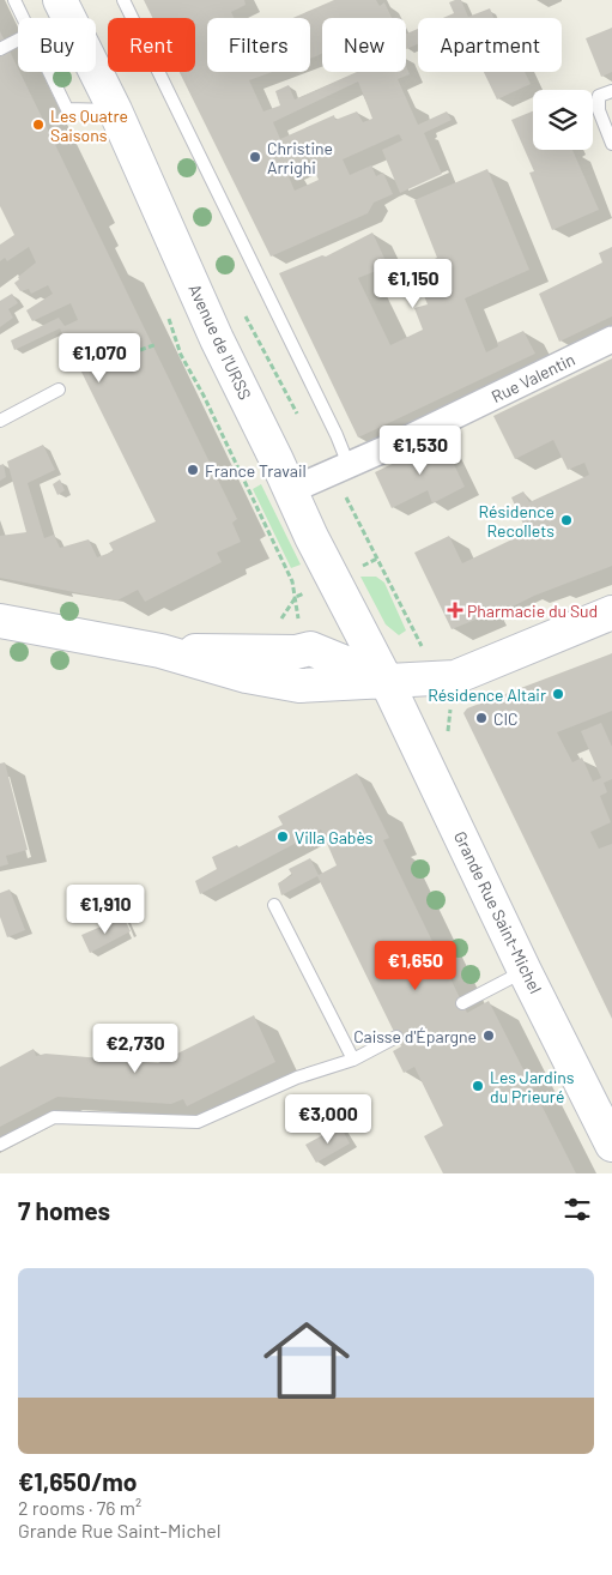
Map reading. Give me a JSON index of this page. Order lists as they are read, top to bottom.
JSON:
{
  "streets": {
    "main road": ["Avenue de l'URSS", "Grande Rue Saint-Michel"],
    "street": ["Rue Valentin"]
  },
  "crossings": [
    ["Avenue de l'URSS", "Rue Valentin"],
    ["Avenue de l'URSS", "Grande Rue Saint-Michel"]
  ],
  "places": {
    "other": [
      "Les Quatre Saisons",
      "Christine Arrighi",
      "France Travail",
      "Résidence Recollets",
      "Résidence Altair",
      "CIC",
      "Villa Gabès",
      "Caisse d'Épargne",
      "Les Jardins du Prieuré"
    ],
    "health": ["Pharmacie du Sud"]
  },
  "page": {
    "chip": [
      "Buy",
      "Rent",
      "Filters",
      "New",
      "Apartment"
    ],
    "price": [
      "€1,150",
      "€1,070",
      "€1,530",
      "€1,910",
      "€1,650",
      "€2,730",
      "€3,000"
    ],
    "heading": "7 homes",
    "list": [
      {
        "name": "€1,650/mo",
        "note": "2 rooms · 76 m² · Grande Rue Saint-Michel"
      }
    ]
  }
}
